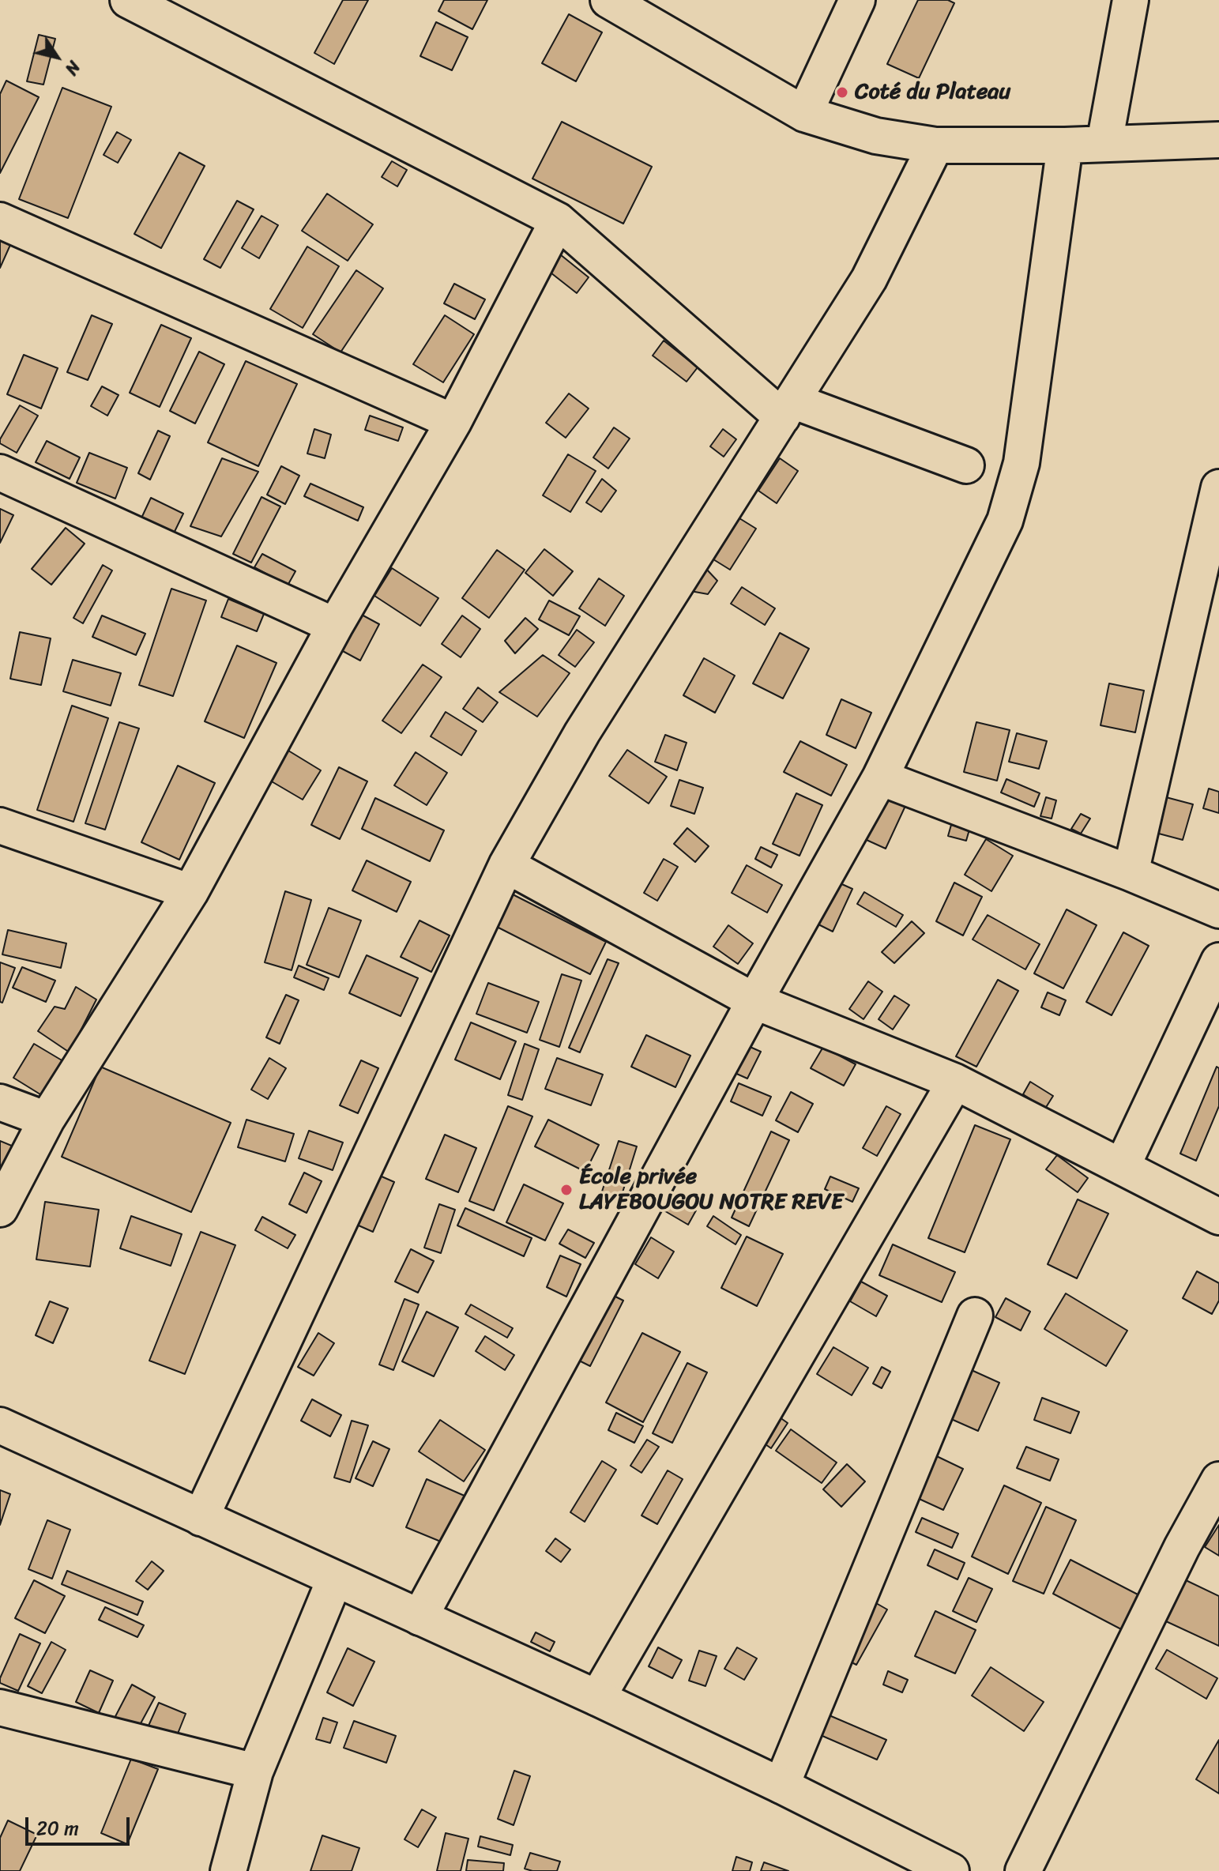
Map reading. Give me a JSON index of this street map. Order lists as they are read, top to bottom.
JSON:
{
  "places": ["Coté du Plateau", "École privée LAYEBOUGOU NOTRE REVE"],
  "scale_bar": "20 m",
  "north": "bottom right"
}
